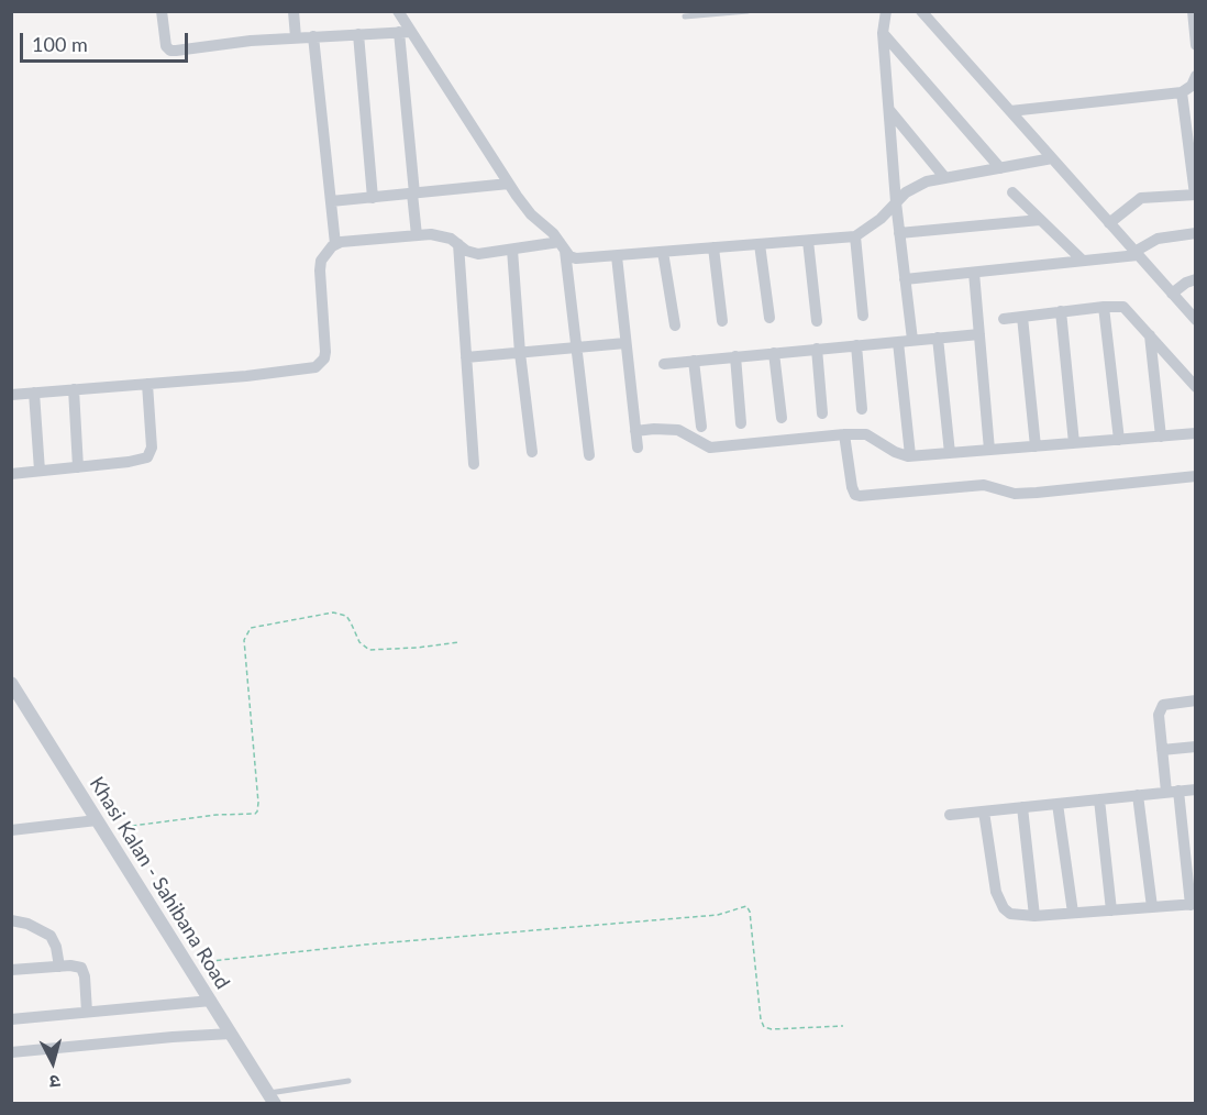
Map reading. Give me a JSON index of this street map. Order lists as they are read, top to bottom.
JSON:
{
  "streets": {
    "street": ["Khasi Kalan - Sahibana Road"]
  },
  "scale_bar": "100 m",
  "north": "bottom"
}
